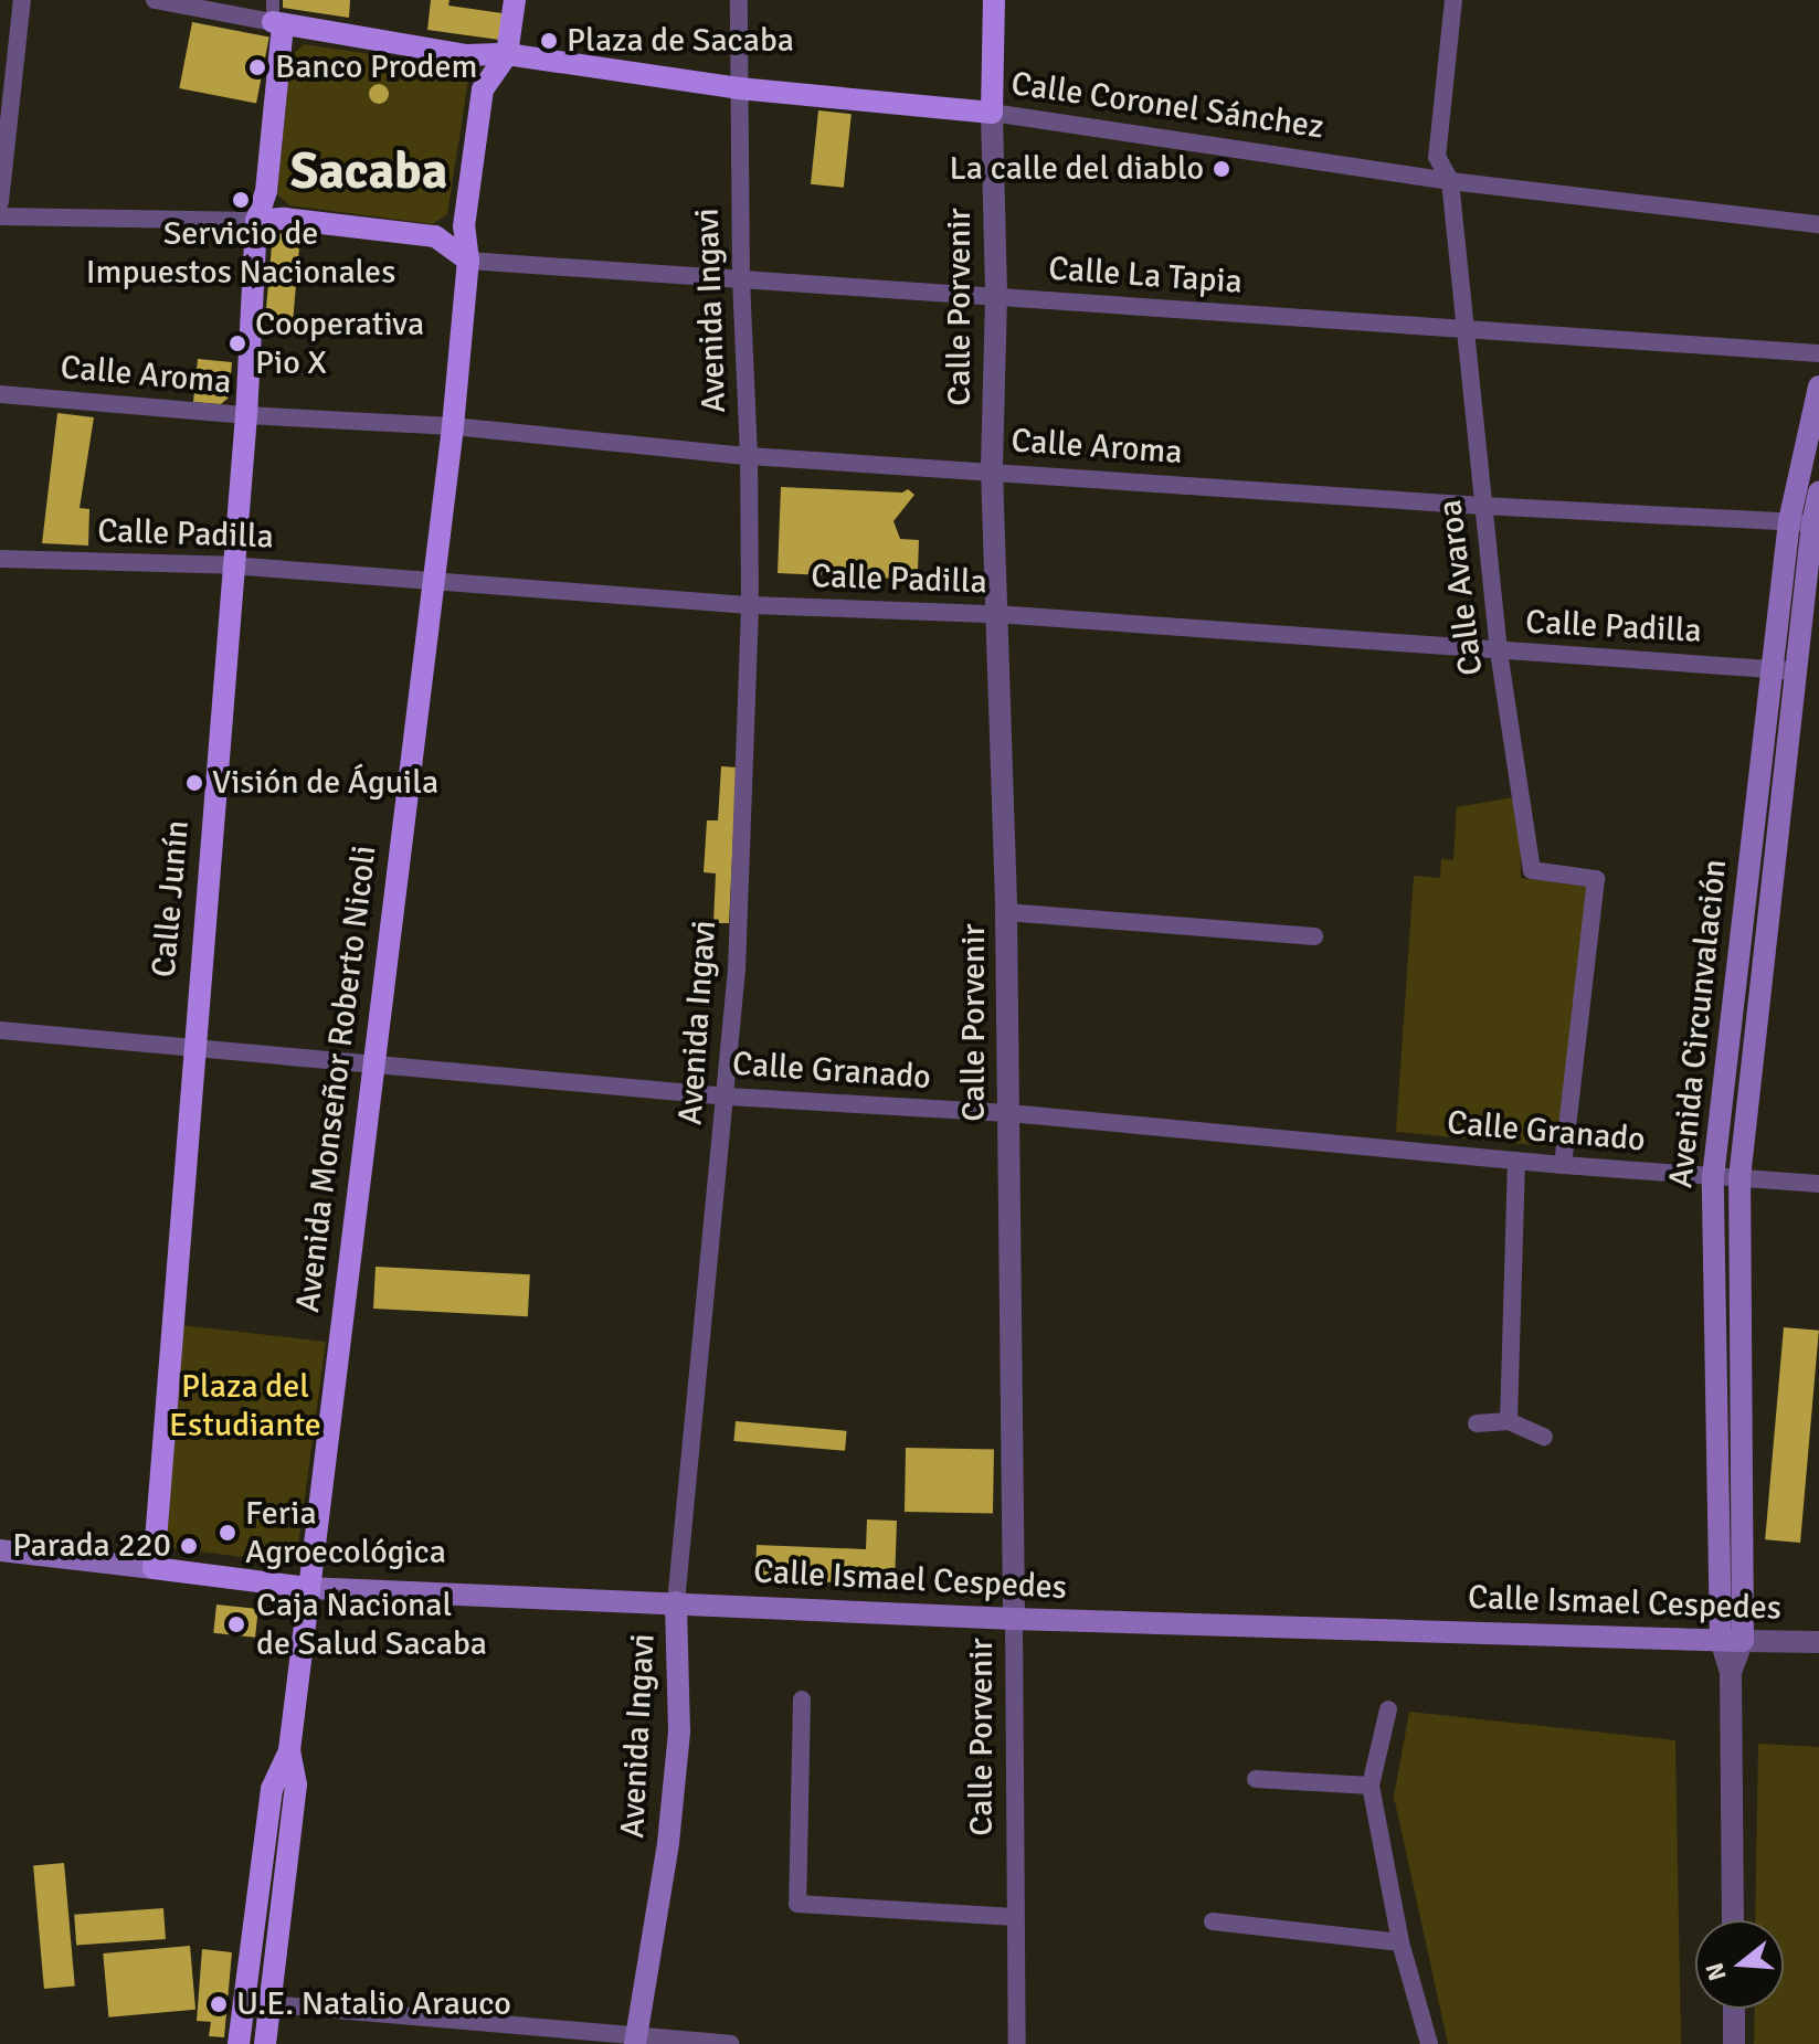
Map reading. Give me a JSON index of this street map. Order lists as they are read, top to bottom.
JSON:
{
  "streets": {
    "main road": [
      "Calle Coronel Sánchez",
      "Calle Porvenir",
      "Avenida Ingavi",
      "Calle Junín",
      "Avenida Circunvalación",
      "Avenida Monseñor Roberto Nicoli",
      "Calle Ismael Cespedes"
    ],
    "street": [
      "Calle La Tapia",
      "Calle Aroma",
      "Calle Padilla",
      "Calle Avaroa",
      "Calle Granado"
    ]
  },
  "crossings": [
    ["Calle Coronel Sánchez", "Calle Porvenir"],
    ["Calle Coronel Sánchez", "Avenida Ingavi"],
    ["Calle Coronel Sánchez", "Calle Avaroa"],
    ["Calle Coronel Sánchez", "Calle Junín"],
    ["Calle Coronel Sánchez", "Avenida Monseñor Roberto Nicoli"],
    ["Calle La Tapia", "Calle Porvenir"],
    ["Calle La Tapia", "Avenida Ingavi"],
    ["Calle La Tapia", "Calle Avaroa"],
    ["Calle La Tapia", "Avenida Monseñor Roberto Nicoli"],
    ["Calle Porvenir", "Calle Aroma"],
    ["Calle Porvenir", "Calle Padilla"],
    ["Calle Porvenir", "Calle Granado"],
    ["Calle Porvenir", "Calle Ismael Cespedes"],
    ["Avenida Ingavi", "Calle Aroma"],
    ["Avenida Ingavi", "Calle Padilla"],
    ["Avenida Ingavi", "Calle Granado"],
    ["Avenida Ingavi", "Calle Ismael Cespedes"],
    ["Calle Aroma", "Calle Avaroa"],
    ["Calle Aroma", "Calle Junín"],
    ["Calle Aroma", "Avenida Circunvalación"],
    ["Calle Aroma", "Avenida Monseñor Roberto Nicoli"],
    ["Calle Padilla", "Calle Avaroa"],
    ["Calle Padilla", "Calle Junín"],
    ["Calle Padilla", "Avenida Circunvalación"],
    ["Calle Padilla", "Avenida Monseñor Roberto Nicoli"],
    ["Calle Avaroa", "Calle Granado"],
    ["Calle Junín", "Calle Granado"],
    ["Calle Junín", "Calle Ismael Cespedes"],
    ["Avenida Circunvalación", "Calle Granado"],
    ["Avenida Circunvalación", "Calle Ismael Cespedes"],
    ["Calle Granado", "Avenida Monseñor Roberto Nicoli"],
    ["Avenida Monseñor Roberto Nicoli", "Calle Ismael Cespedes"]
  ],
  "districts": ["Sacaba"],
  "parks": ["Plaza del Estudiante"],
  "places": [
    "Plaza de Sacaba",
    "Banco Prodem",
    "La calle del diablo",
    "Servicio de Impuestos Nacionales",
    "Cooperativa Pio X",
    "Visión de Águila",
    "Feria Agroecológica",
    "Parada 220",
    "Caja Nacional de Salud Sacaba",
    "U.E. Natalio Arauco"
  ],
  "north": "left"
}
